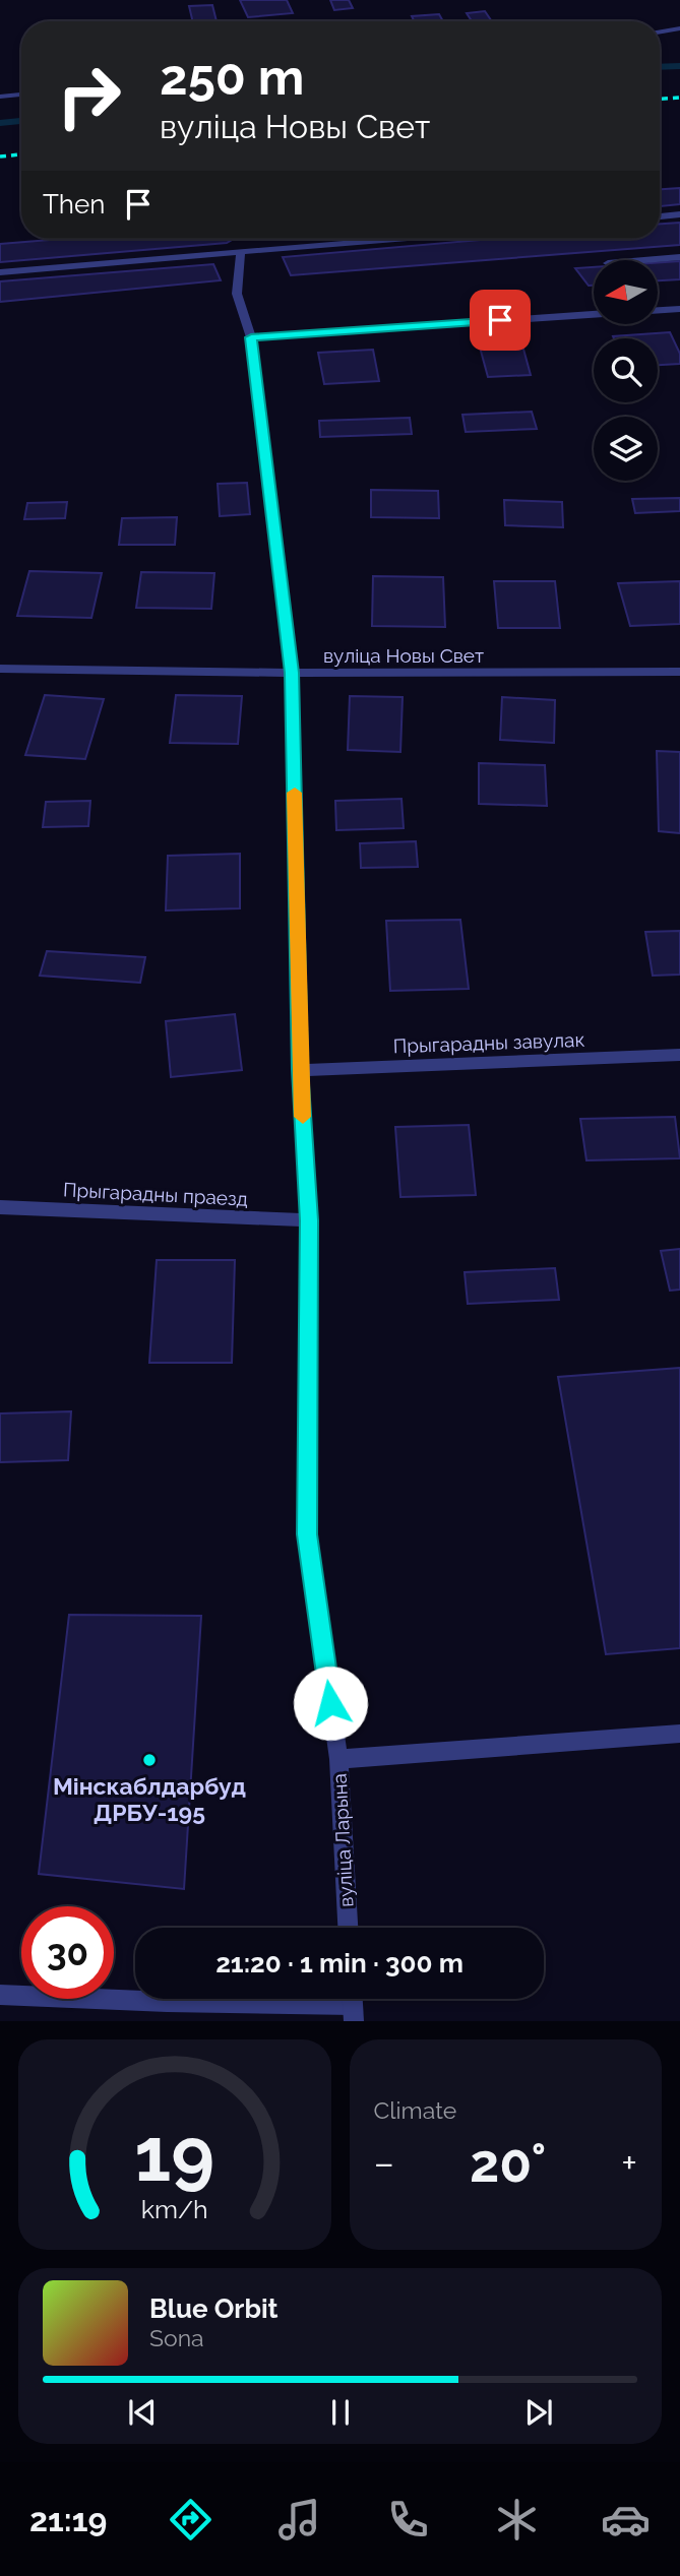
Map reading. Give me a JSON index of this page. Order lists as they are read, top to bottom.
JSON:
{
  "streets": {
    "street": [
      "вуліца Новы Свет",
      "Прыгарадны завулак",
      "Прыгарадны праезд",
      "вуліца Ларына"
    ]
  },
  "crossings": [
    ["вуліца Новы Свет", "вуліца Ларына"],
    ["Прыгарадны завулак", "вуліца Ларына"],
    ["Прыгарадны праезд", "вуліца Ларына"]
  ],
  "places": ["Мінскаблдарбуд ДРБУ-195"],
  "north": "left",
  "page": {
    "turn": ["250 m", "вуліца Новы Свет"],
    "then": "Then",
    "limit": "30",
    "trip": "21:20 · 1 min · 300 m",
    "tile": "Climate",
    "heat": ["−", "20°", "+"],
    "song": ["Blue Orbit", "Sona"],
    "tabs": "21:19",
    "gauge": ["19", "km/h"]
  }
}
